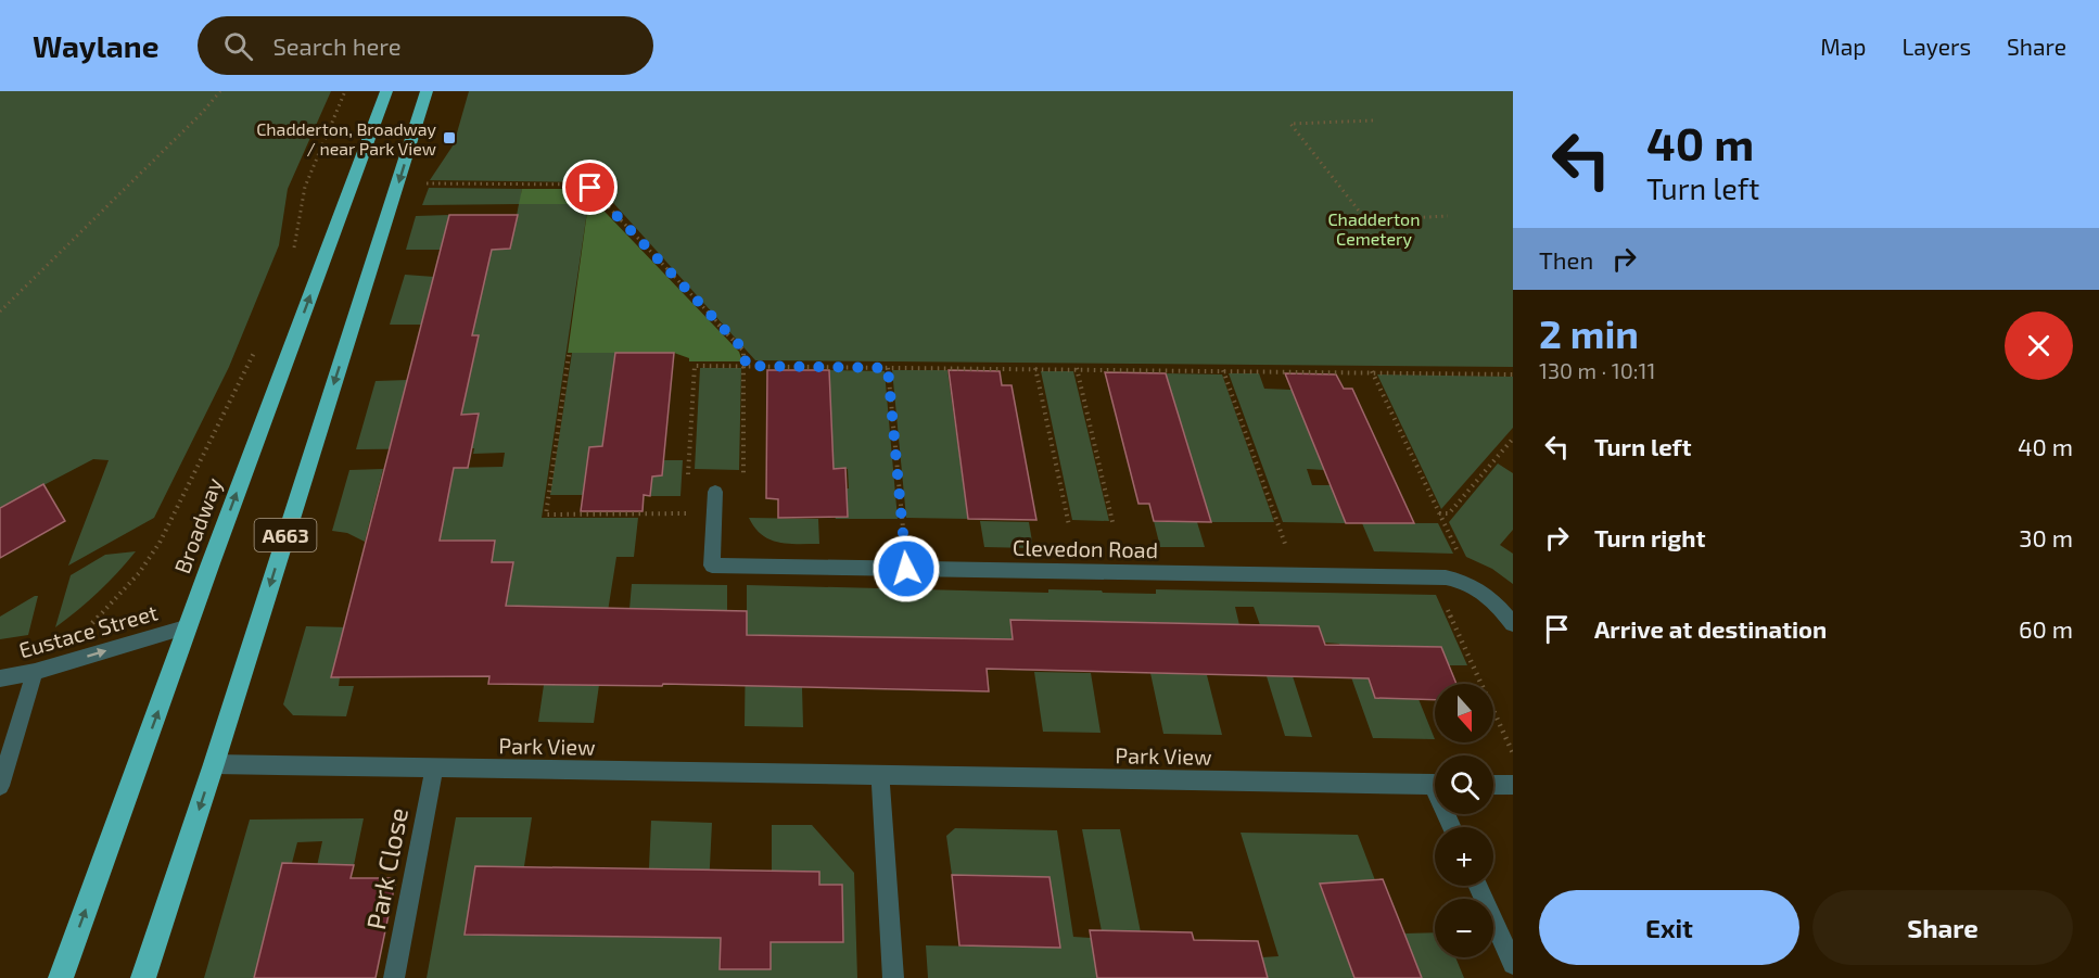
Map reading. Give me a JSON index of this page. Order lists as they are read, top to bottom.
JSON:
{
  "streets": {
    "highway": ["Broadway", "A663"],
    "street": [
      "Clevedon Road",
      "Eustace Street",
      "Park View",
      "Park Close"
    ]
  },
  "crossings": [
    ["Broadway", "Eustace Street"],
    ["A663", "Park View"],
    ["Park View", "Park Close"]
  ],
  "one_way": ["Eustace Street"],
  "parks": ["Chadderton Cemetery"],
  "places": {
    "transit": ["Chadderton, Broadway / near Park View"]
  },
  "north": "bottom",
  "page": {
    "header": "Waylane",
    "search": "Search here",
    "nav": ["Map", "Layers", "Share"],
    "turn": ["40 m", "Turn left"],
    "then": "Then",
    "heading": ["2 min", "130 m · 10:11"],
    "list": [
      {
        "name": "Turn left",
        "value": "40 m"
      },
      {
        "name": "Turn right",
        "value": "30 m"
      },
      {
        "name": "Arrive at destination",
        "value": "60 m"
      }
    ],
    "map_buttons": ["+", "−"],
    "buttons": ["Exit", "Share"]
  }
}
